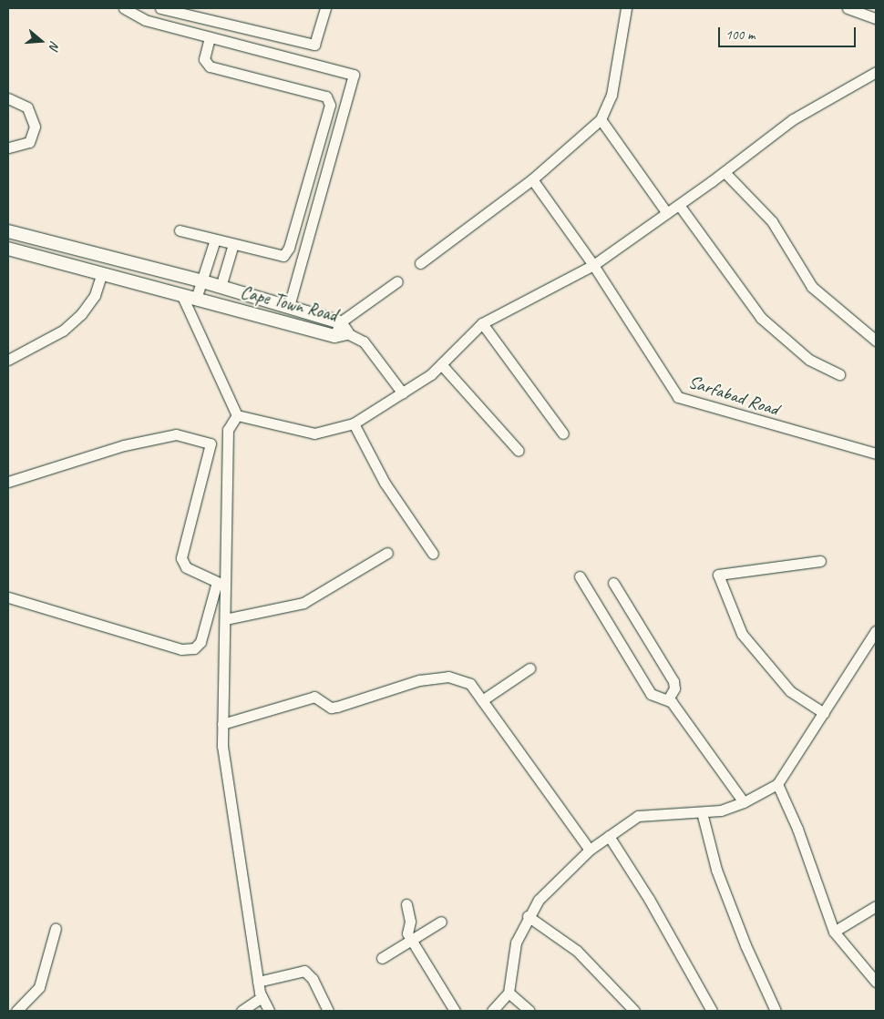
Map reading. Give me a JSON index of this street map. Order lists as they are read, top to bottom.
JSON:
{
  "streets": {
    "street": ["Cape Town Road", "Sarfabad Road"]
  },
  "scale_bar": "100 m",
  "north": "right"
}
